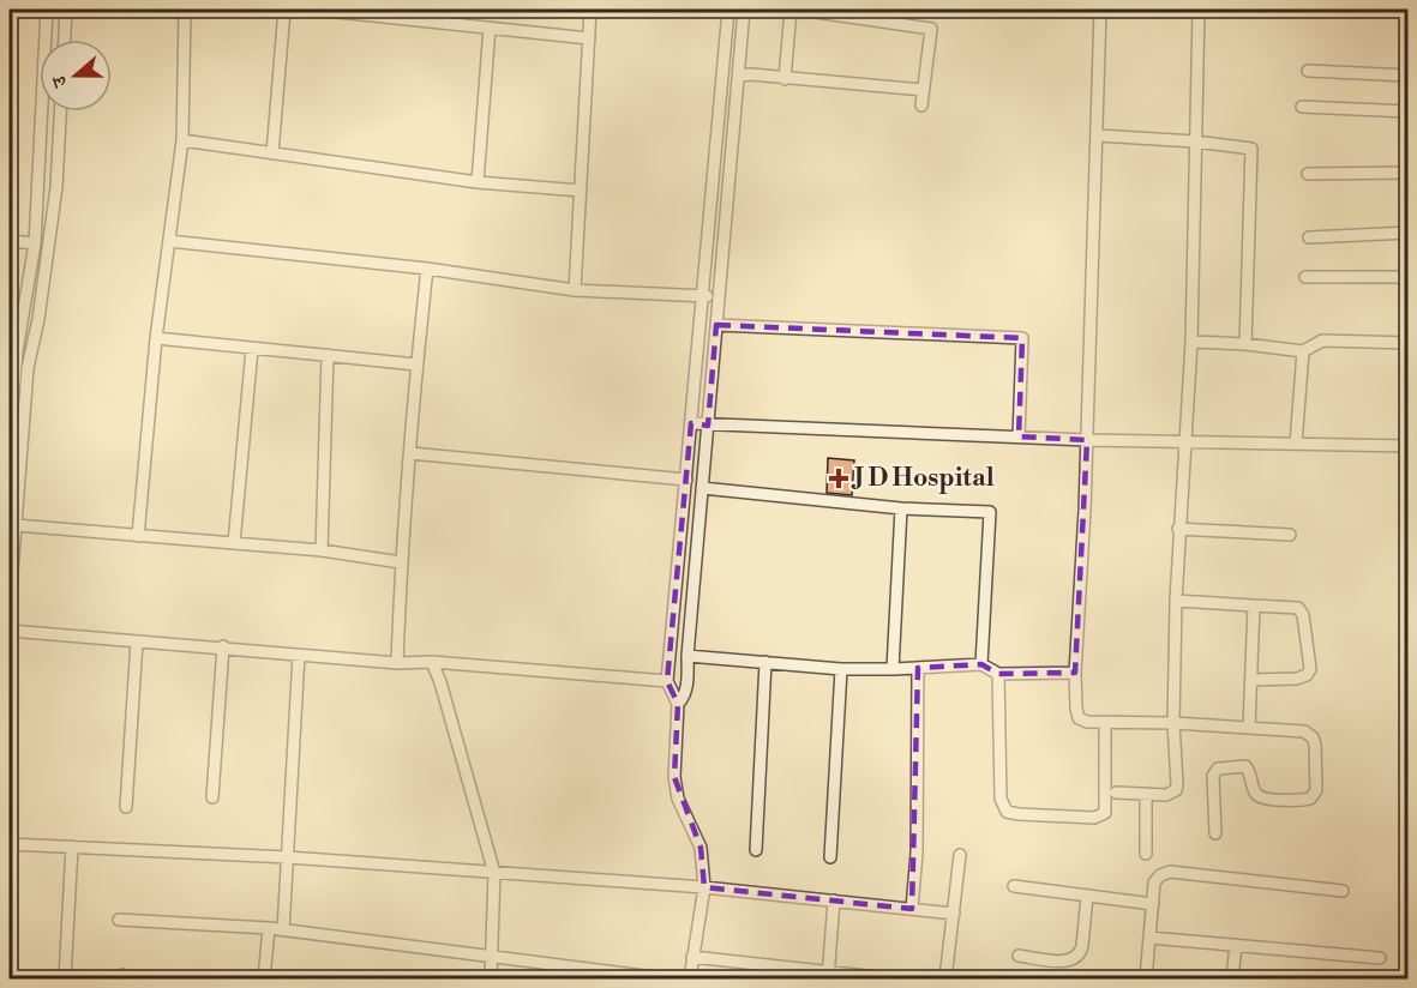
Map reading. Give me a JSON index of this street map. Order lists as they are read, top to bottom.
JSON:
{
  "places": {
    "health": ["J D Hospital"]
  },
  "north": "left"
}
